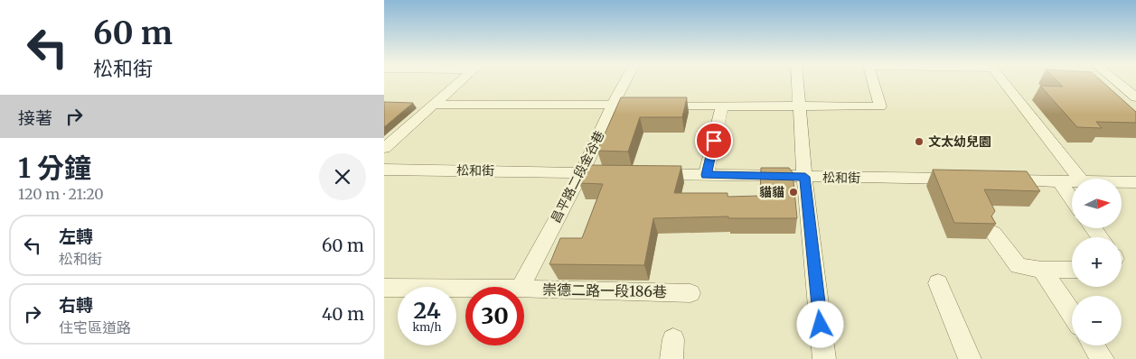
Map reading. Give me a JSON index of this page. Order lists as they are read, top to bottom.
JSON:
{
  "streets": {
    "street": ["松和街", "昌平路二段金谷巷", "崇德二路一段186巷"]
  },
  "crossings": [
    ["松和街", "昌平路二段金谷巷"]
  ],
  "places": ["文太幼兒園", "貓貓"],
  "north": "right",
  "page": {
    "turn": ["60 m", "松和街"],
    "then": "接著",
    "heading": ["1 分鐘", "120 m · 21:20"],
    "map_buttons": ["+", "−"],
    "list": [
      {
        "name": "左轉",
        "note": "松和街",
        "value": "60 m"
      },
      {
        "name": "右轉",
        "note": "住宅區道路",
        "value": "40 m"
      }
    ],
    "speed": "24 km/h",
    "limit": "30"
  }
}
